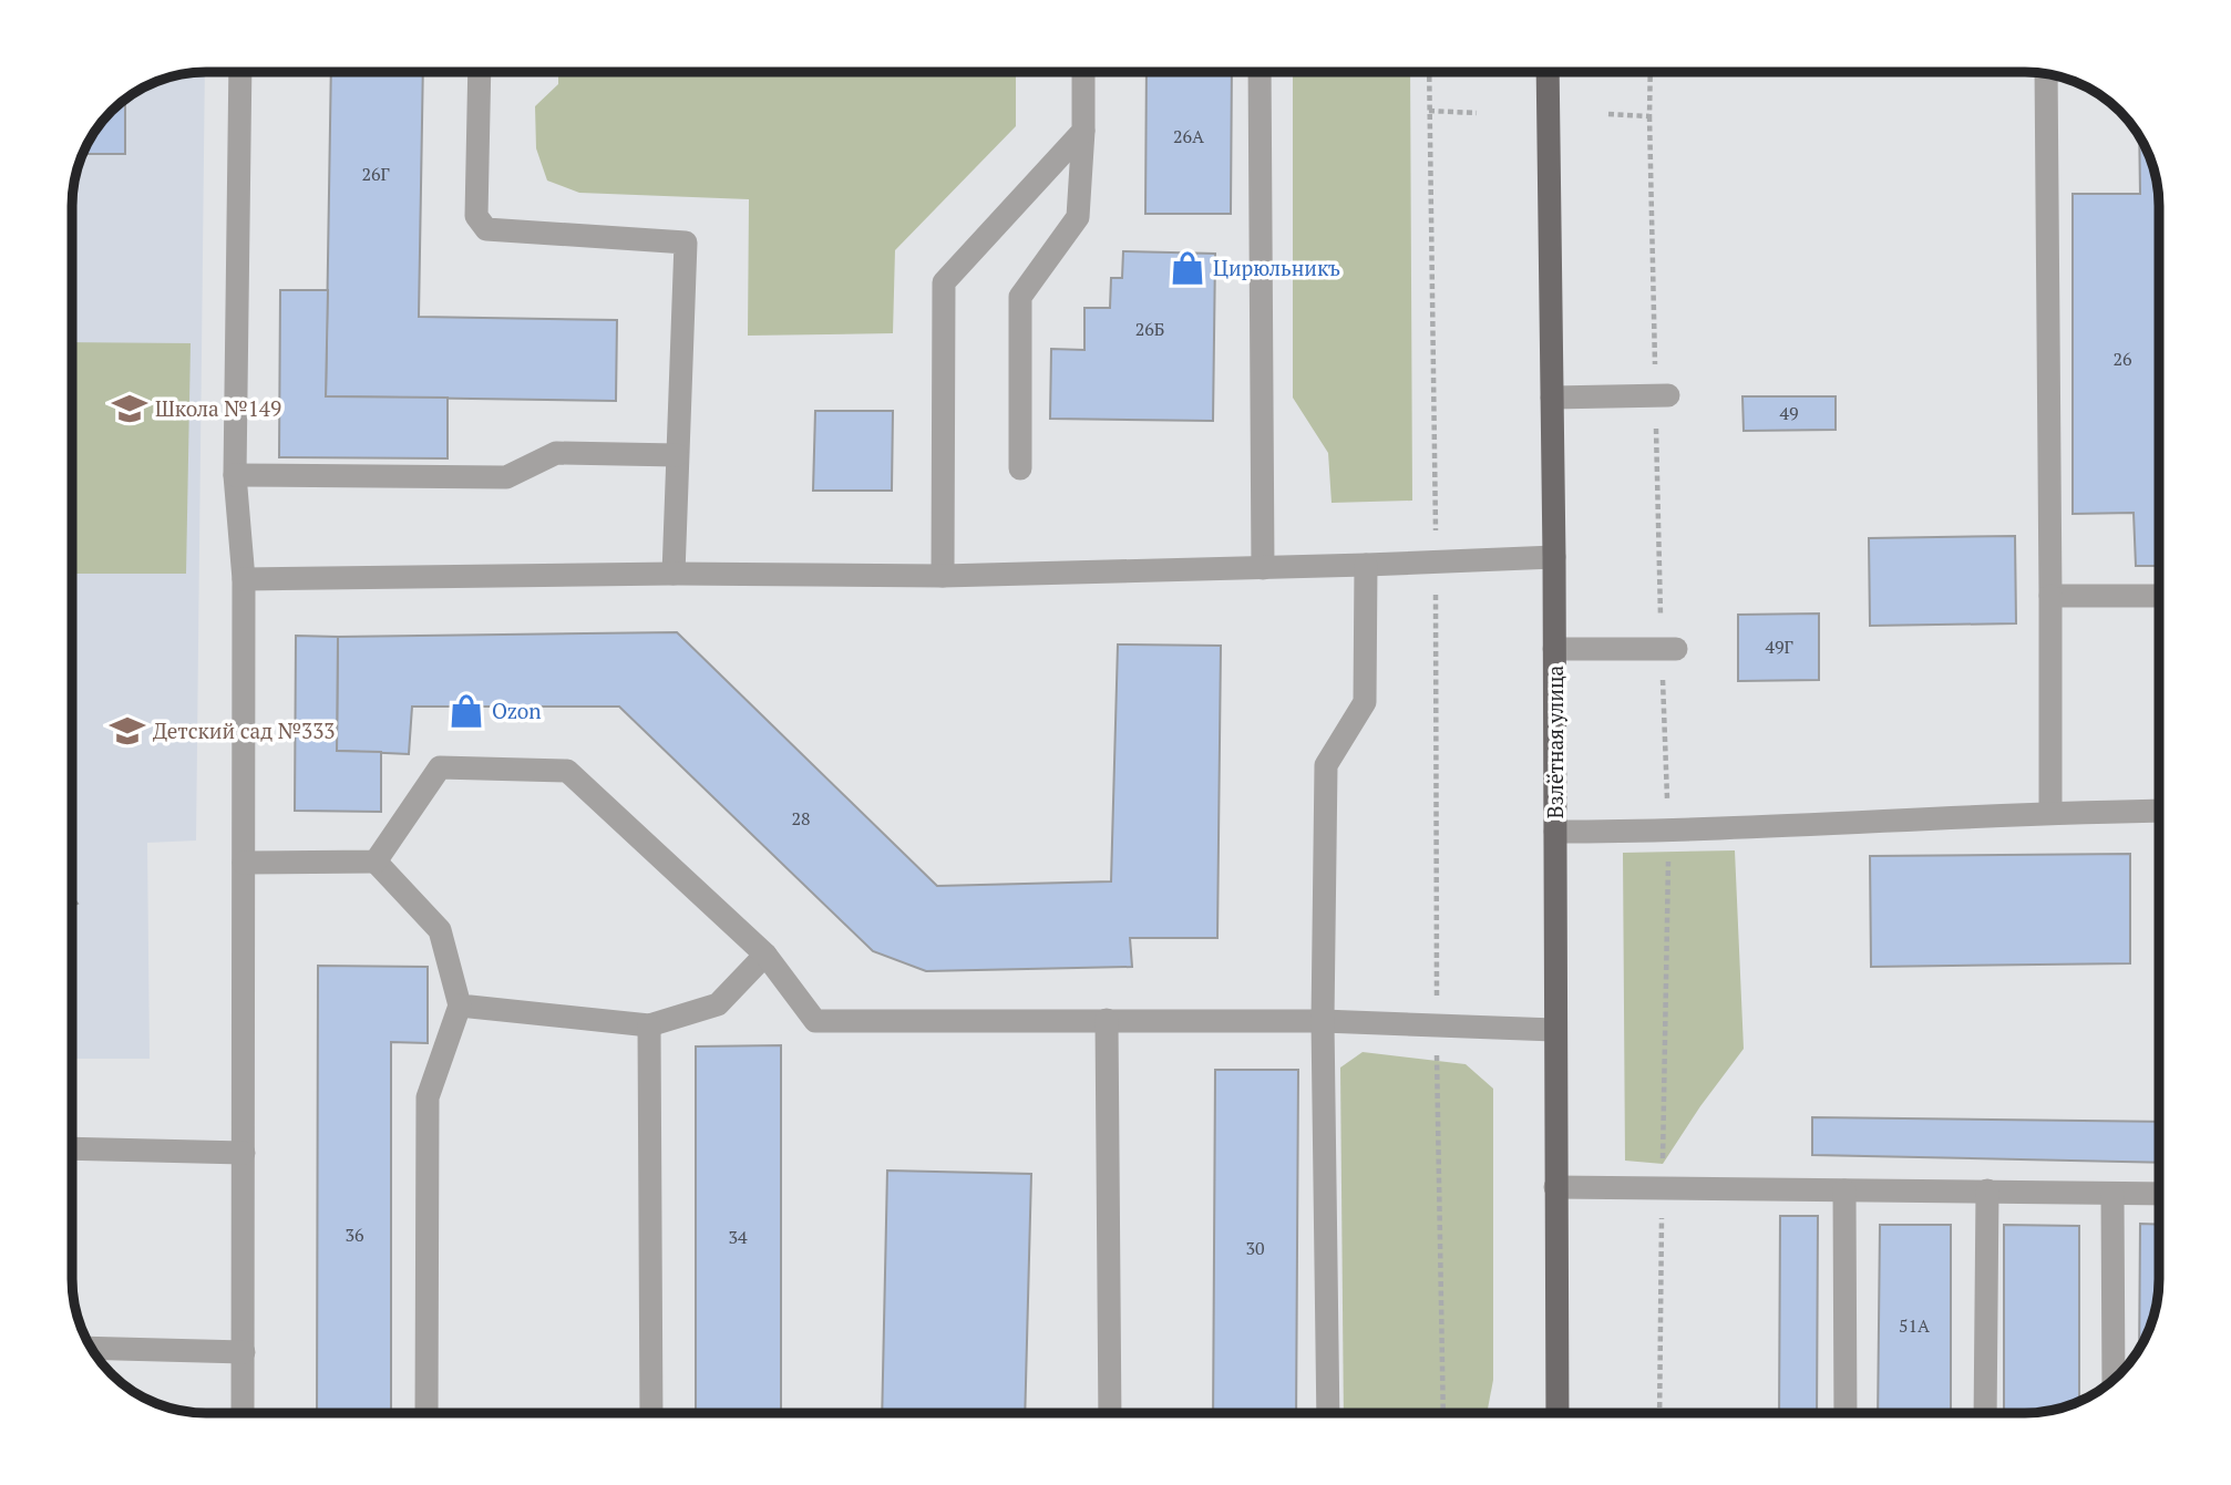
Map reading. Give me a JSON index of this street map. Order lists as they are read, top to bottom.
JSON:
{
  "streets": {
    "main road": ["Взлётная улица"]
  },
  "places": {
    "shop": ["Цирюльникъ", "Ozon"],
    "school or university": ["Школа №149", "Детский сад №333"]
  },
  "house_numbers": [
    "26А",
    "26Г",
    "26Б",
    "26",
    "49",
    "49Г",
    "28",
    "36",
    "34",
    "30",
    "51А"
  ]
}
